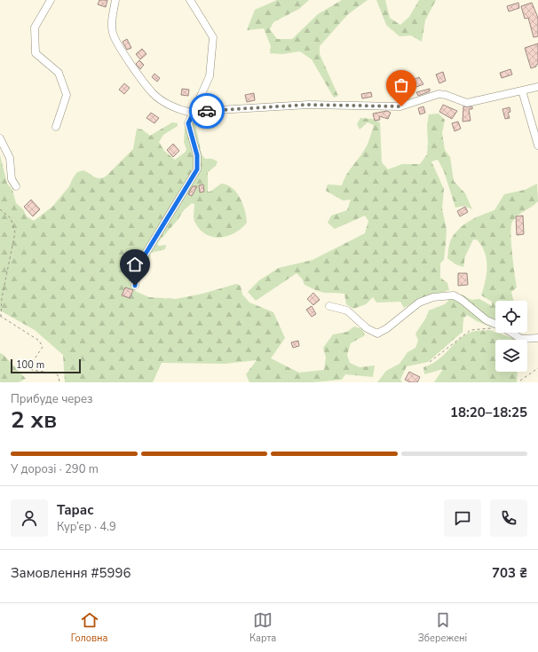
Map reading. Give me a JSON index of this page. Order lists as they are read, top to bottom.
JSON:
{
  "scale_bar": "100 m",
  "page": {
    "scale": "100 m",
    "heading": ["2 хв", "Прибуде через", "18:20–18:25"],
    "panel": [
      "Тарас",
      "Кур’єр · 4.9",
      "Замовлення #5996",
      "703 ₴"
    ],
    "bar": "У дорозі · 290 m",
    "tabs": ["Головна", "Карта", "Збережені"]
  }
}
